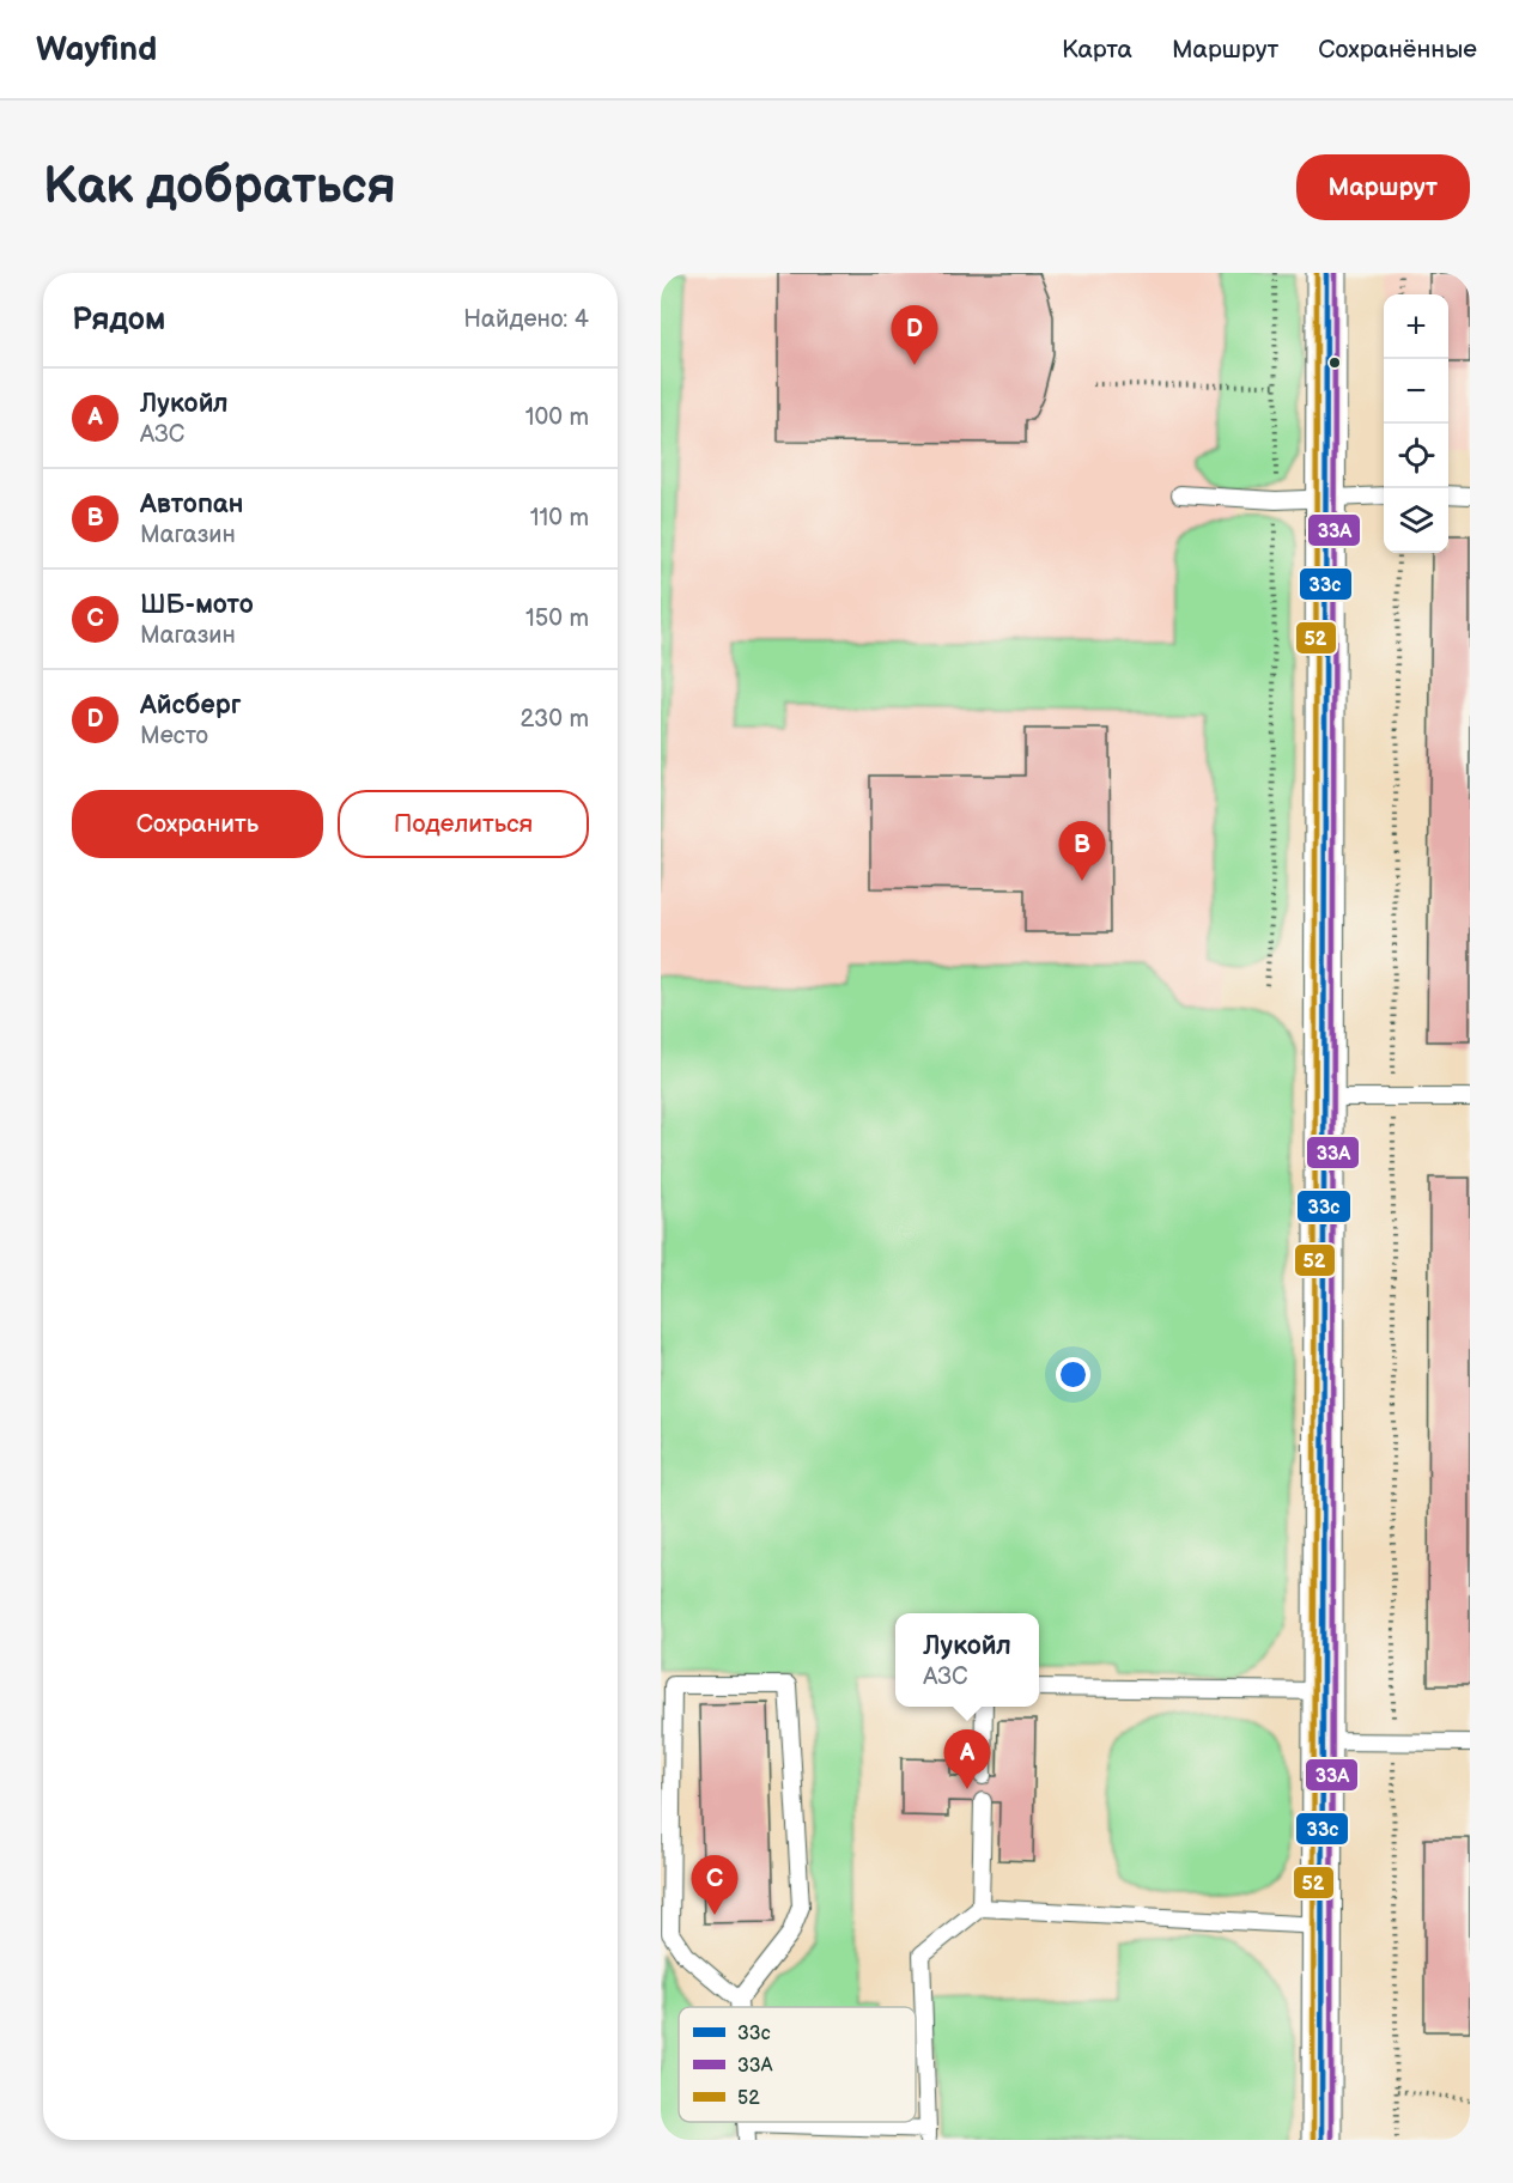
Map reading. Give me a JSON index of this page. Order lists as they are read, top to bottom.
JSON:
{
  "lines": ["transit line 33с", "transit line 33А", "transit line 52"],
  "legend": ["33с", "33А", "52"],
  "page": {
    "header": "Wayfind",
    "nav": ["Карта", "Маршрут", "Сохранённые"],
    "buttons": [
      "Маршрут",
      ["Сохранить", "Поделиться"]
    ],
    "title": "Как добраться",
    "heading": ["Рядом", "Найдено: 4"],
    "map_buttons": ["+", "−"],
    "pins": [
      "D",
      "B",
      "A",
      "C"
    ],
    "list": [
      {
        "mark": "A",
        "name": "Лукойл",
        "note": "АЗС",
        "value": "100 m"
      },
      {
        "mark": "B",
        "name": "Автопан",
        "note": "Магазин",
        "value": "110 m"
      },
      {
        "mark": "C",
        "name": "ШБ-мото",
        "note": "Магазин",
        "value": "150 m"
      },
      {
        "mark": "D",
        "name": "Айсберг",
        "note": "Место",
        "value": "230 m"
      }
    ],
    "popup": ["Лукойл", "АЗС"]
  }
}
